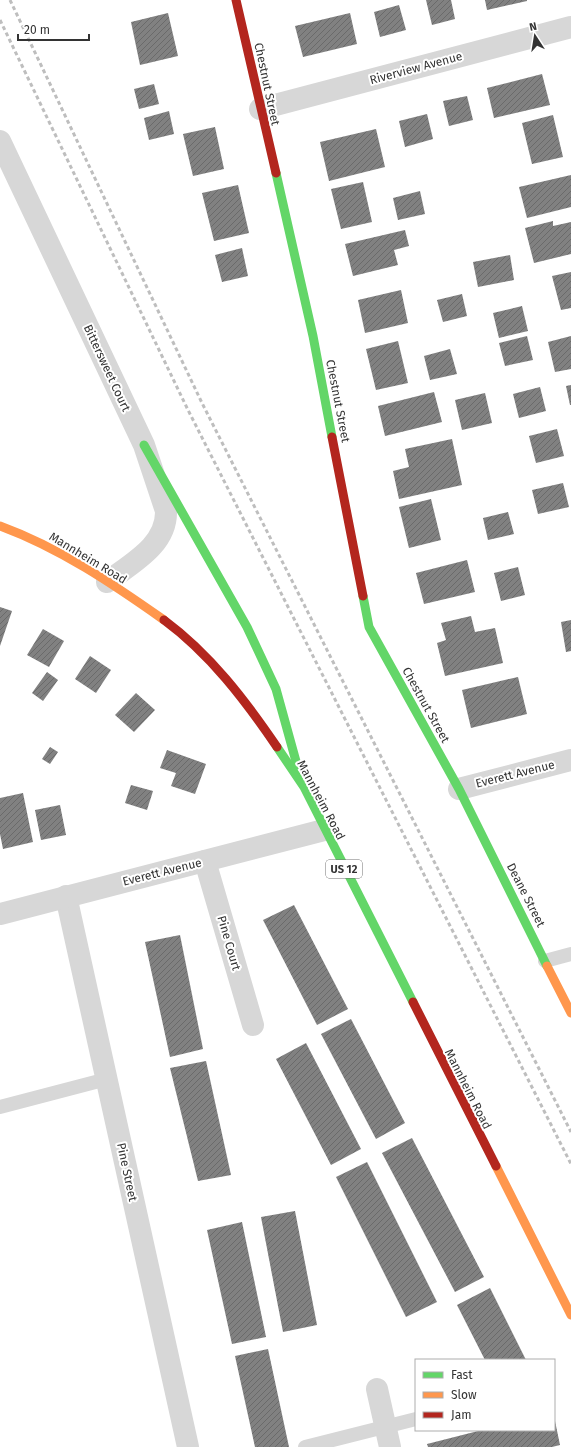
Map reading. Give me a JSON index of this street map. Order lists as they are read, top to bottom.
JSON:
{
  "streets": {
    "main road": [
      "Chestnut Street",
      "Mannheim Road",
      "US 12",
      "Deane Street"
    ],
    "street": [
      "Riverview Avenue",
      "Bittersweet Court",
      "Everett Avenue",
      "Pine Court",
      "Pine Street"
    ]
  },
  "crossings": [
    ["Riverview Avenue", "Chestnut Street"],
    ["Chestnut Street", "Everett Avenue"],
    ["Chestnut Street", "Deane Street"],
    ["Bittersweet Court", "Mannheim Road"],
    ["Mannheim Road", "Everett Avenue"],
    ["Everett Avenue", "Deane Street"],
    ["Everett Avenue", "Pine Court"],
    ["Everett Avenue", "Pine Street"]
  ],
  "legend": ["Fast", "Slow", "Jam"],
  "scale_bar": "20 m",
  "north": "top"
}
